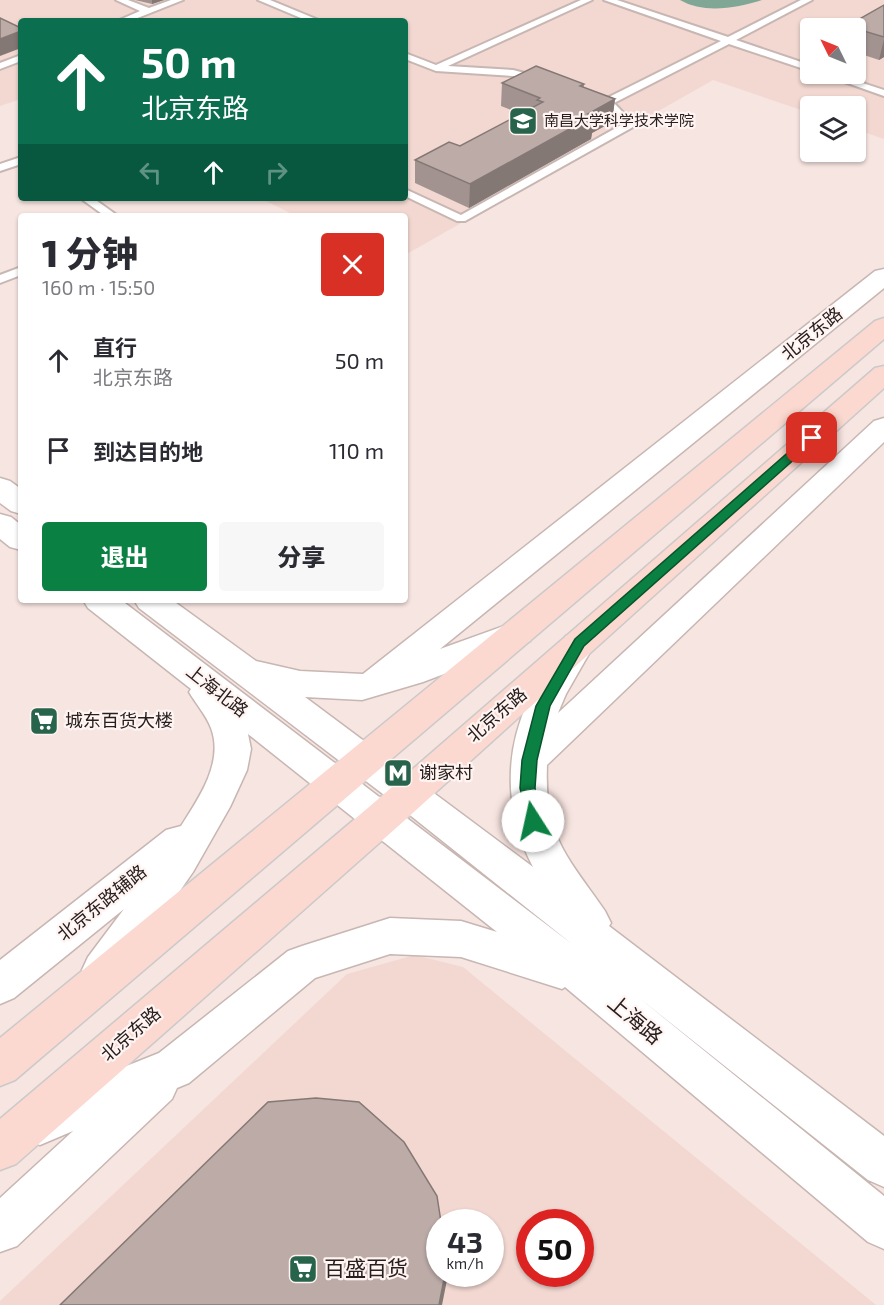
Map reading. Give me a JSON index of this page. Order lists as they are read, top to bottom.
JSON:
{
  "streets": {
    "main road": [
      "北京东路",
      "上海北路",
      "北京东路辅路",
      "上海路"
    ]
  },
  "crossings": [
    ["北京东路", "上海北路"],
    ["北京东路", "上海路"],
    ["上海北路", "上海路"]
  ],
  "places": {
    "school or university": ["南昌大学科学技术学院"],
    "supermarket": ["城东百货大楼", "百盛百货"],
    "metro station": ["谢家村"]
  },
  "north": "top left",
  "page": {
    "turn": ["50 m", "北京东路"],
    "heading": ["1 分钟", "160 m · 15:50"],
    "list": [
      {
        "name": "直行",
        "note": "北京东路",
        "value": "50 m"
      },
      {
        "name": "到达目的地",
        "value": "110 m"
      }
    ],
    "buttons": ["退出", "分享"],
    "speed": "43 km/h",
    "limit": "50"
  }
}
